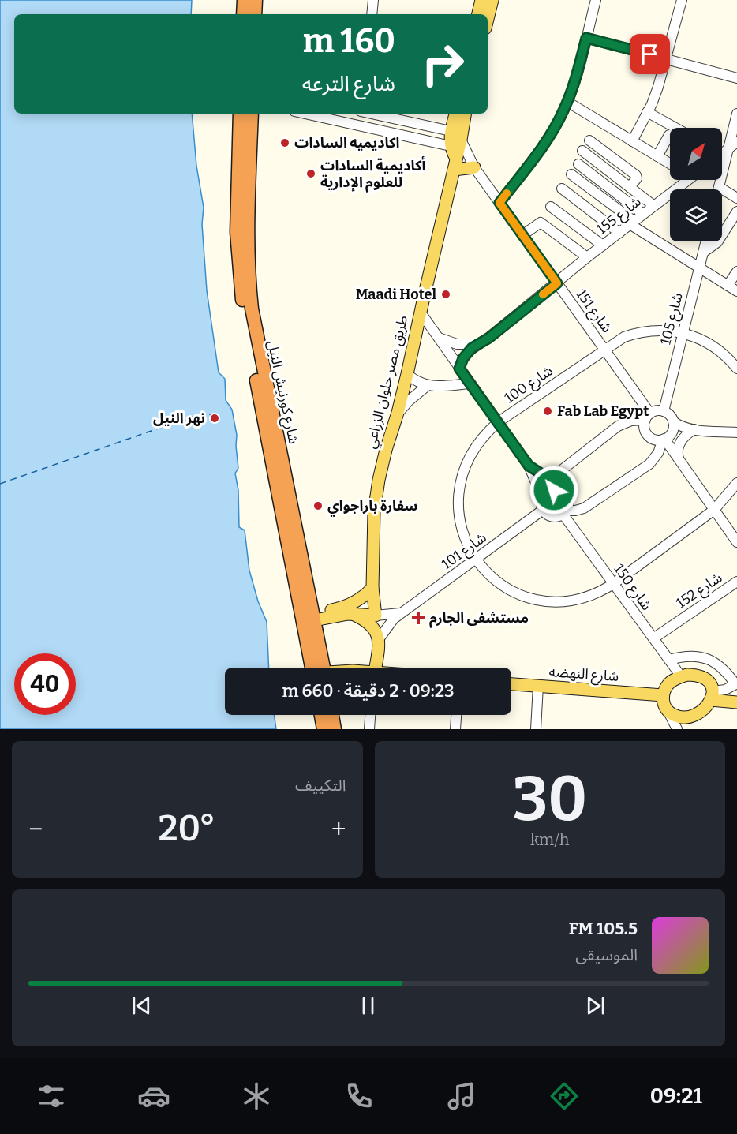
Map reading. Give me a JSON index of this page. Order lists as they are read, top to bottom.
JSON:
{
  "streets": {
    "highway": ["شارع كورنيش النيل"],
    "main road": ["طريق مصر حلوان الزراعي", "شارع النهضه"],
    "street": [
      "شارع 155",
      "شارع 151",
      "شارع 105",
      "شارع 100",
      "شارع 101",
      "شارع 150",
      "شارع 152"
    ]
  },
  "crossings": [
    ["شارع 155", "شارع 151"],
    ["شارع 151", "شارع 105"],
    ["شارع 151", "طريق مصر حلوان الزراعي"],
    ["شارع 151", "شارع 100"],
    ["شارع 105", "شارع 100"],
    ["طريق مصر حلوان الزراعي", "شارع 101"],
    ["شارع 100", "شارع 101"],
    ["شارع 100", "شارع 150"],
    ["شارع 101", "شارع 150"],
    ["شارع 150", "شارع 152"],
    ["شارع 150", "شارع النهضه"]
  ],
  "places": {
    "other": [
      "اكاديميه السادات",
      "أكاديمية السادات للعلوم الإدارية",
      "Maadi Hotel",
      "Fab Lab Egypt",
      "نهر النيل",
      "سفارة باراجواي"
    ],
    "health": ["مستشفى الجارم"]
  },
  "north": "top right",
  "page": {
    "turn": ["160 m", "شارع الترعه"],
    "limit": "40",
    "trip": "09:23 · 2 دقيقة · 660 m",
    "tile": [
      ["30", "km/h"],
      "التكييف"
    ],
    "heat": ["−", "20°", "+"],
    "song": ["105.5 FM", "الموسيقى"],
    "tabs": "09:21"
  }
}
